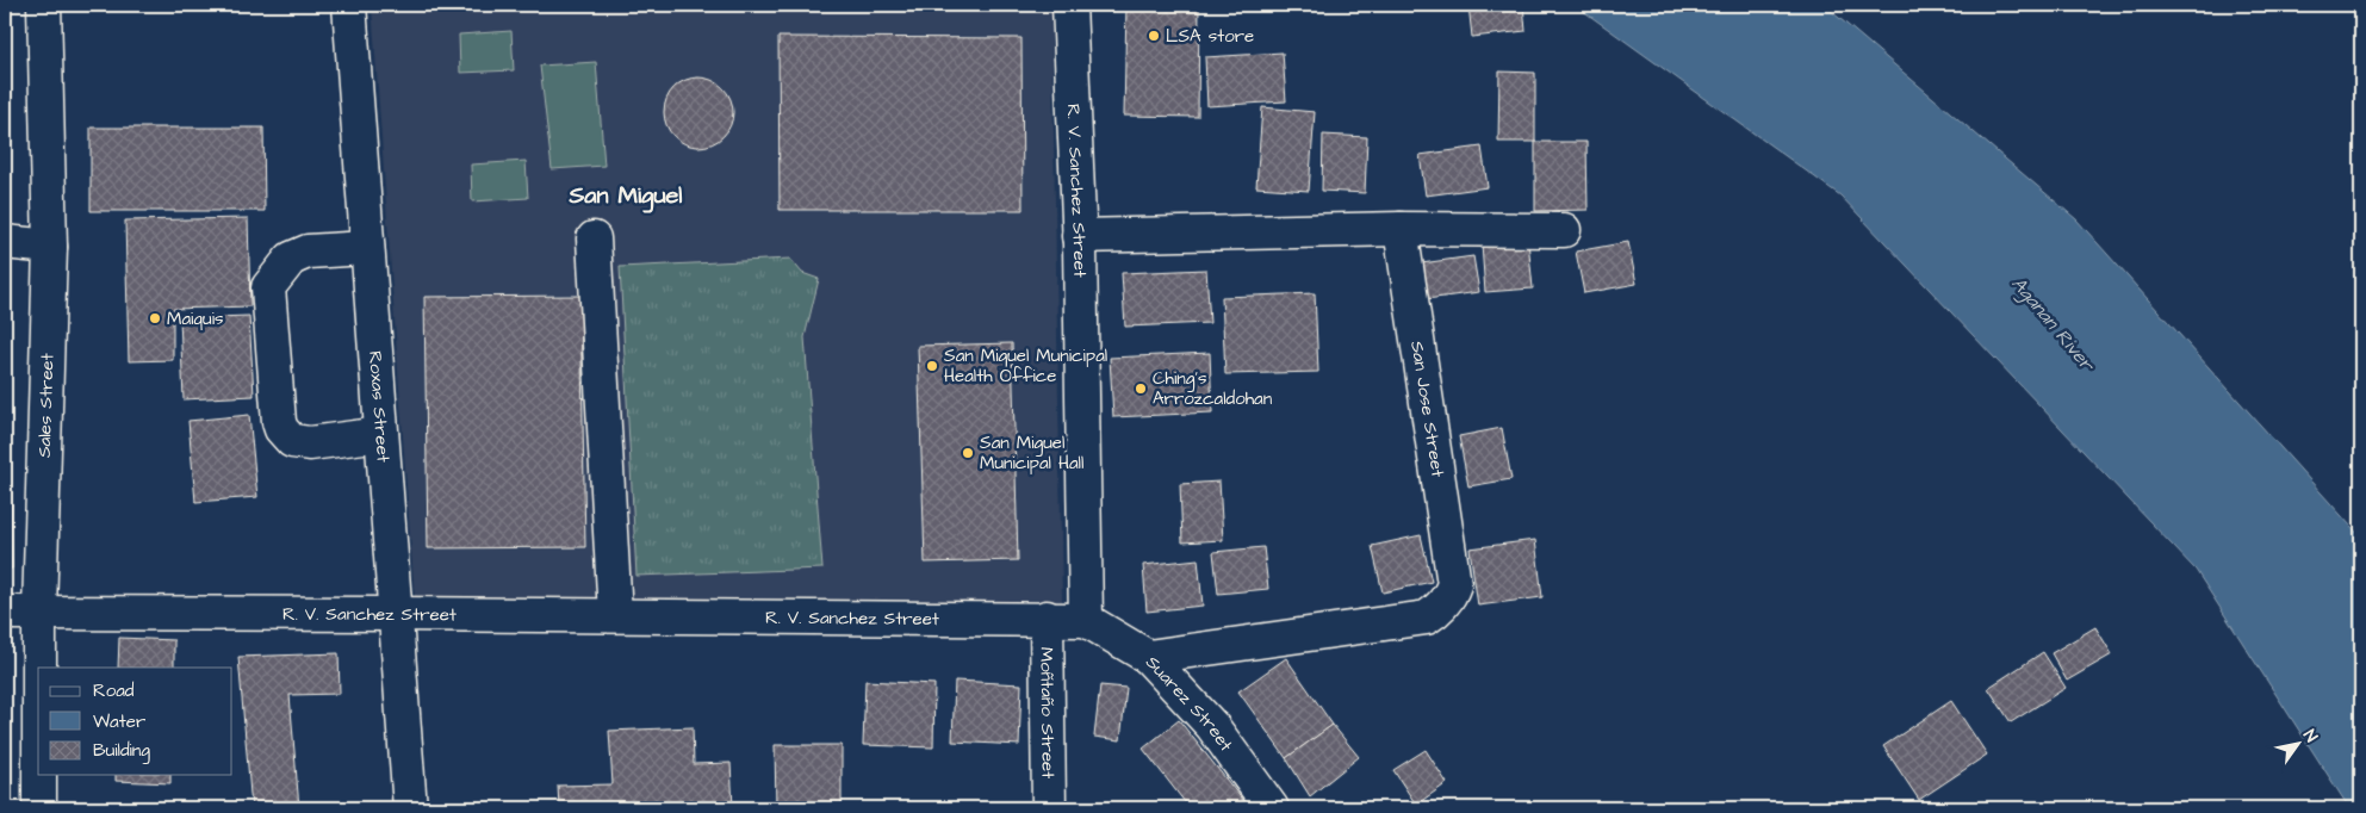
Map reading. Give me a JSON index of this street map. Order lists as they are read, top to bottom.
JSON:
{
  "streets": {
    "street": [
      "R. V. Sanchez Street",
      "Sales Street",
      "Roxas Street",
      "San Jose Street",
      "Suarez Street",
      "Moñtaño Street"
    ]
  },
  "crossings": [
    ["R. V. Sanchez Street", "Sales Street"],
    ["R. V. Sanchez Street", "Roxas Street"],
    ["R. V. Sanchez Street", "Suarez Street"],
    ["R. V. Sanchez Street", "Moñtaño Street"],
    ["San Jose Street", "Suarez Street"]
  ],
  "districts": ["San Miguel"],
  "water": ["Aganan River"],
  "places": [
    "LSA store",
    "Maiquis",
    "San Miguel Municipal Health Office",
    "Ching's Arrozcaldohan",
    "San Miguel Municipal Hall"
  ],
  "legend": ["Road", "Water", "Building"],
  "north": "top right"
}
